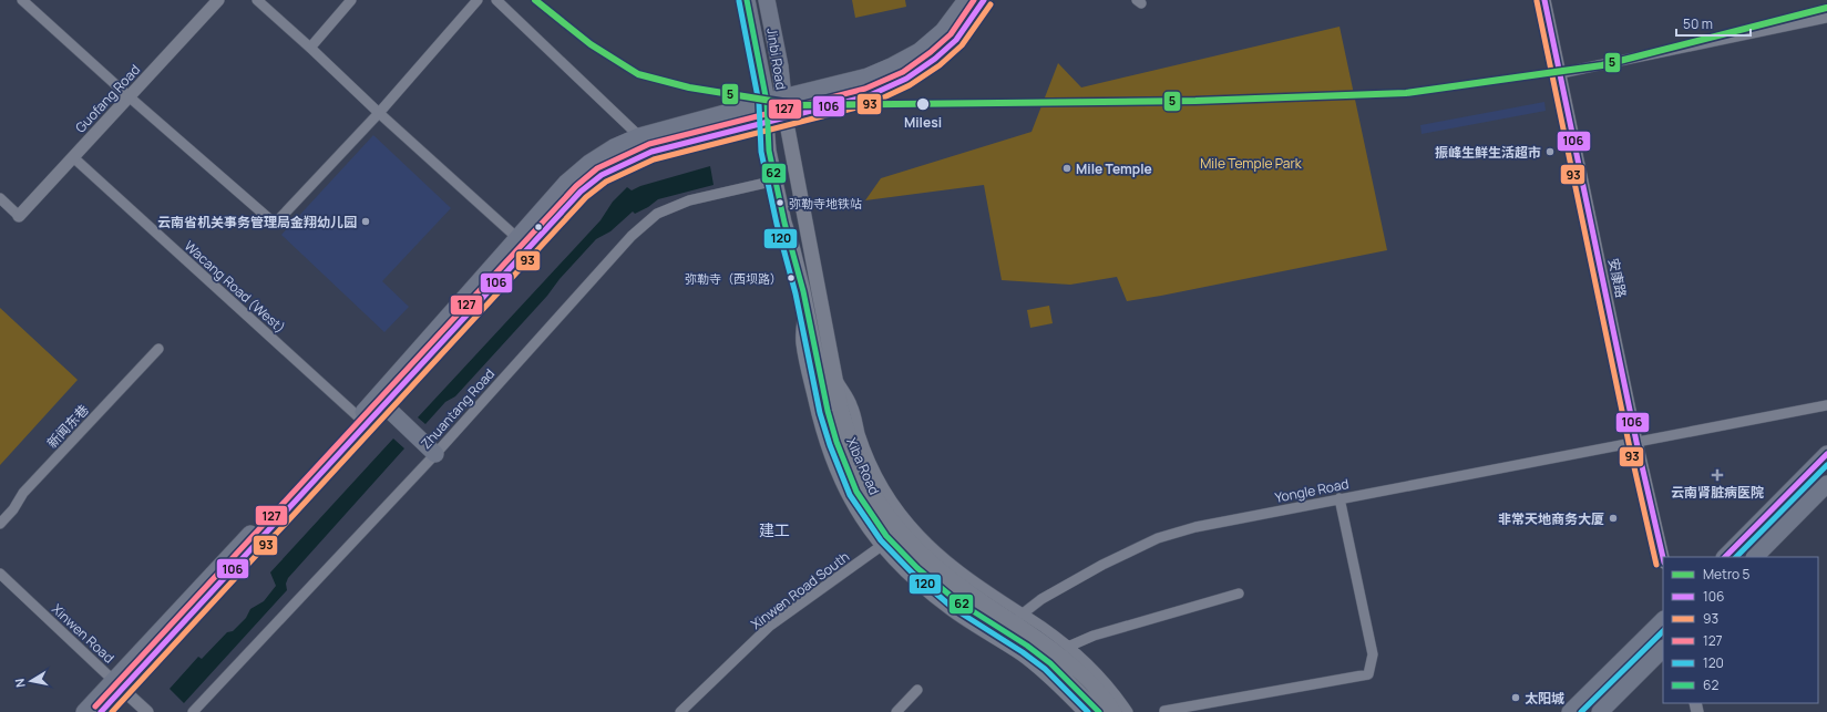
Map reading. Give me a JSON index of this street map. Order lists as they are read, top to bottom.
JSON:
{
  "streets": {
    "main road": ["Jinbi Road", "Xiba Road"],
    "street": [
      "Guofang Road",
      "安康路",
      "Wacang Road (West)",
      "Zhuantang Road",
      "新闻东巷",
      "Yongle Road",
      "Xinwen Road South",
      "Xinwen Road"
    ]
  },
  "crossings": [
    ["Jinbi Road", "Xiba Road"],
    ["Guofang Road", "Wacang Road (West)"],
    ["安康路", "Yongle Road"],
    ["Zhuantang Road", "Xiba Road"],
    ["Xiba Road", "Yongle Road"]
  ],
  "districts": ["建工"],
  "parks": ["Mile Temple Park"],
  "places": {
    "other": [
      "Milesi",
      "振峰生鲜生活超市",
      "Mile Temple",
      "弥勒寺地铁站",
      "云南省机关事务管理局金翔幼儿园",
      "弥勒寺（西坝路）",
      "非常天地商务大厦",
      "太阳城"
    ],
    "health": ["云南肾脏病医院"]
  },
  "lines": [
    "metro line 5",
    "transit line 106",
    "transit line 127",
    "transit line 62",
    "transit line 93",
    "transit line 120"
  ],
  "legend": [
    "Metro 5",
    "106",
    "93",
    "127",
    "120",
    "62"
  ],
  "scale_bar": "50 m",
  "north": "left"
}
